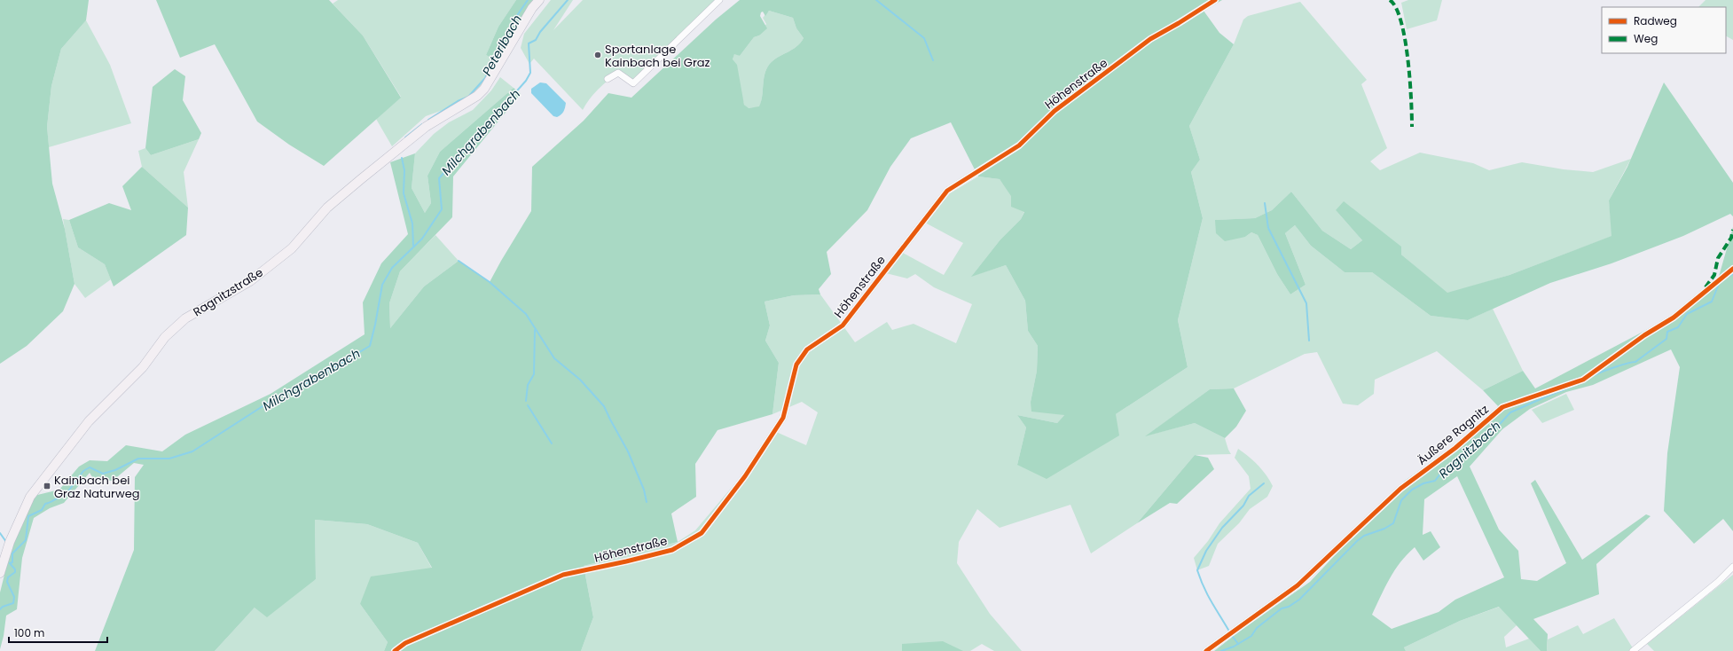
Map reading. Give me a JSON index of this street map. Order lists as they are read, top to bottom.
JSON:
{
  "streets": {
    "main road": ["Ragnitzstraße"],
    "street": ["Höhenstraße", "Äußere Ragnitz"]
  },
  "water": ["Peterlbach", "Milchgrabenbach", "Ragnitzbach"],
  "places": {
    "other": ["Sportanlage Kainbach bei Graz"],
    "transit": ["Kainbach bei Graz Naturweg"]
  },
  "legend": ["Radweg", "Weg"],
  "scale_bar": "100 m"
}
